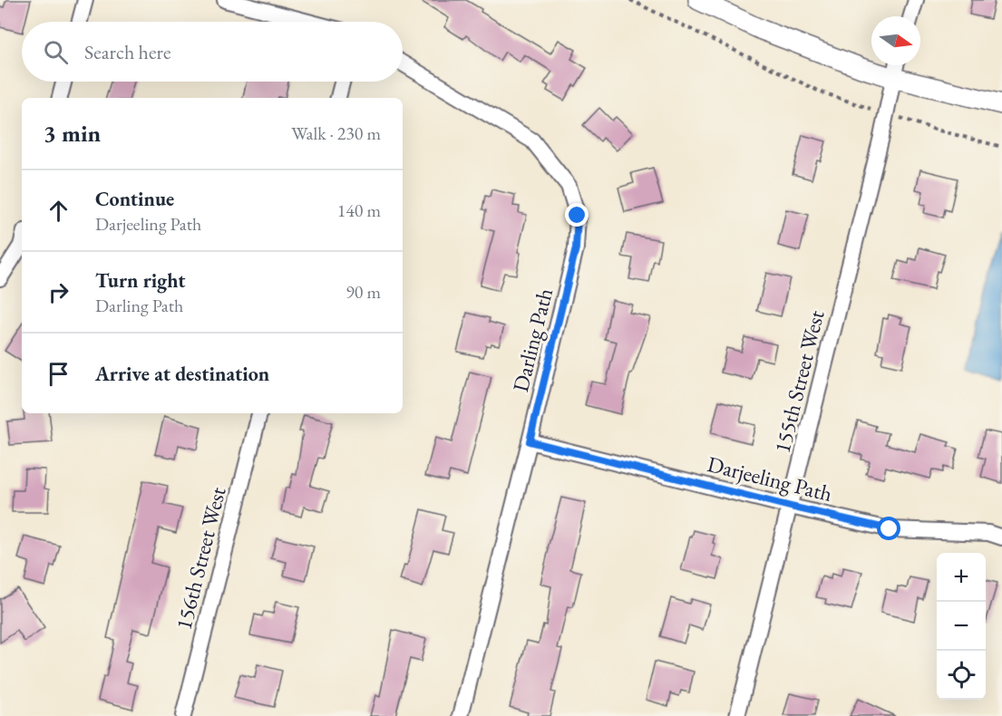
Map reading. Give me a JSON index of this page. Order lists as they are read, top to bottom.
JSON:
{
  "streets": {
    "street": [
      "Darling Path",
      "155th Street West",
      "Darjeeling Path",
      "156th Street West"
    ]
  },
  "crossings": [
    ["Darling Path", "Darjeeling Path"],
    ["155th Street West", "Darjeeling Path"]
  ],
  "north": "right",
  "page": {
    "search": "Search here",
    "heading": ["3 min", "Walk · 230 m"],
    "list": [
      ["Continue", "Darjeeling Path", "140 m"],
      ["Turn right", "Darling Path", "90 m"],
      "Arrive at destination"
    ],
    "map_buttons": ["+", "−"]
  }
}
